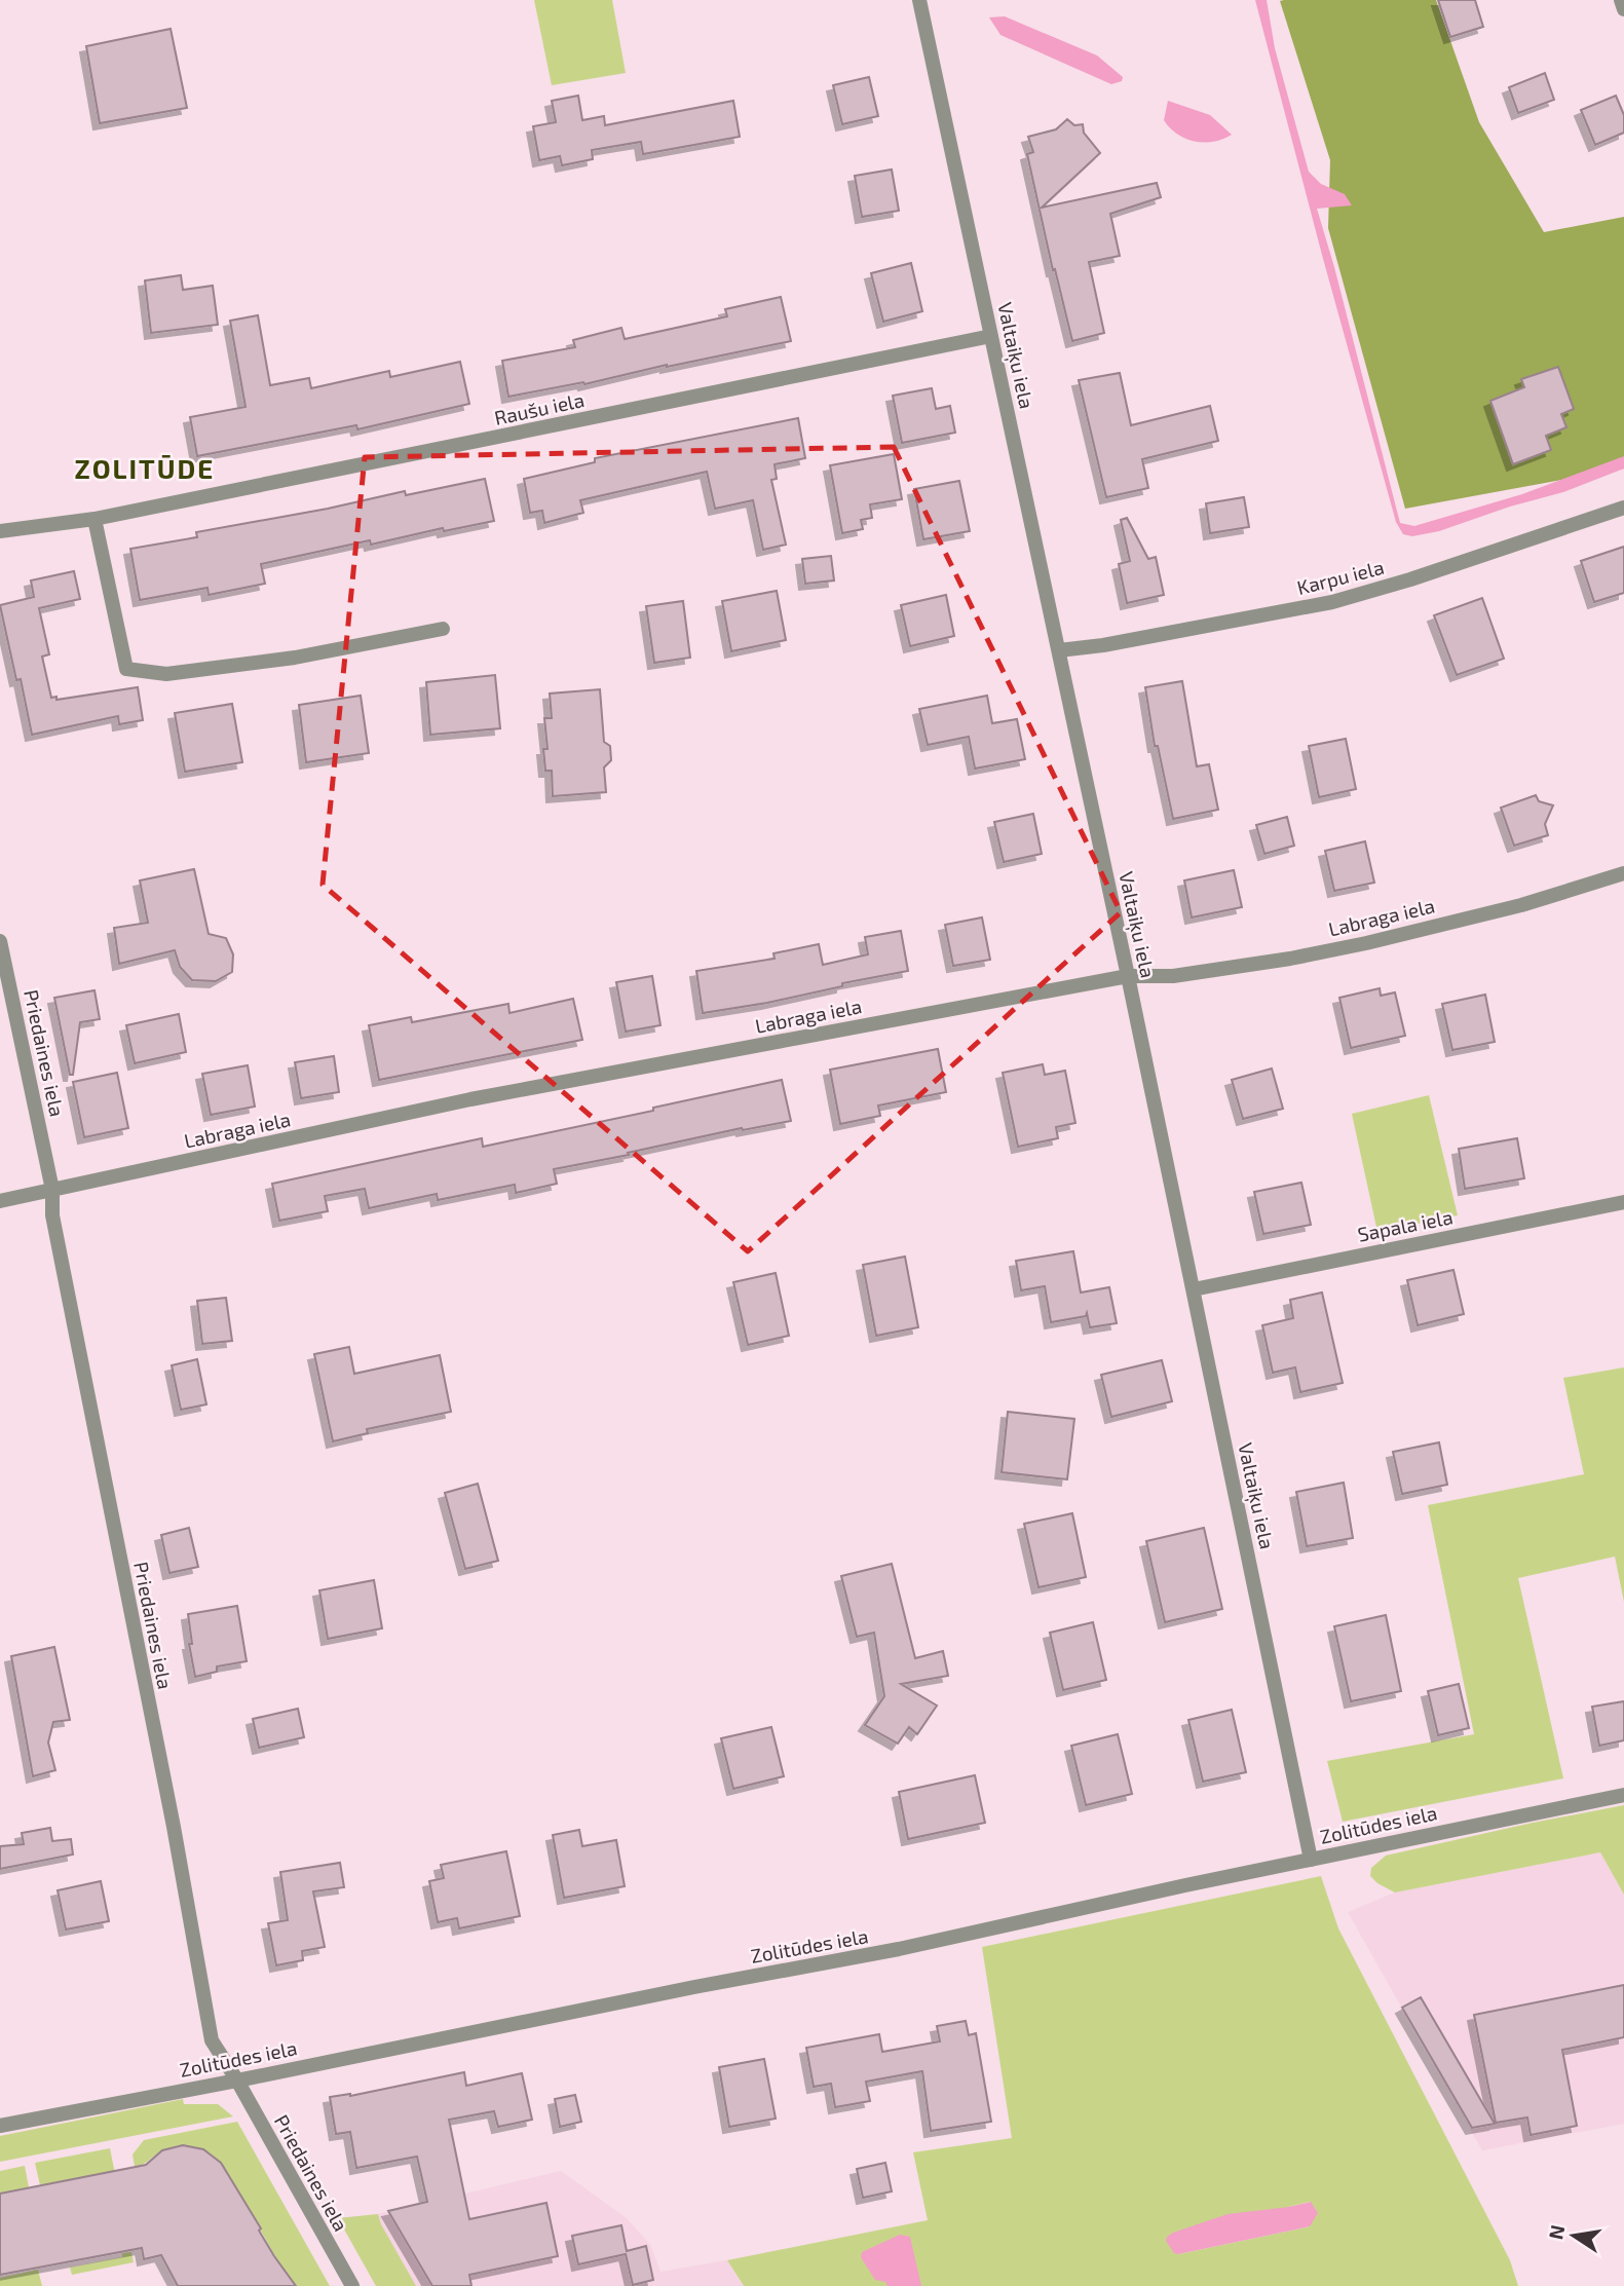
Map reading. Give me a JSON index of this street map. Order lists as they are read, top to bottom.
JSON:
{
  "streets": {
    "street": [
      "Valtaiķu iela",
      "Raušu iela",
      "Karpu iela",
      "Labraga iela",
      "Priedaines iela",
      "Sapala iela",
      "Zolitūdes iela"
    ]
  },
  "crossings": [
    ["Valtaiķu iela", "Raušu iela"],
    ["Valtaiķu iela", "Karpu iela"],
    ["Valtaiķu iela", "Labraga iela"],
    ["Valtaiķu iela", "Sapala iela"],
    ["Valtaiķu iela", "Zolitūdes iela"],
    ["Labraga iela", "Priedaines iela"],
    ["Priedaines iela", "Zolitūdes iela"]
  ],
  "districts": ["ZOLITŪDE"],
  "north": "left"
}
